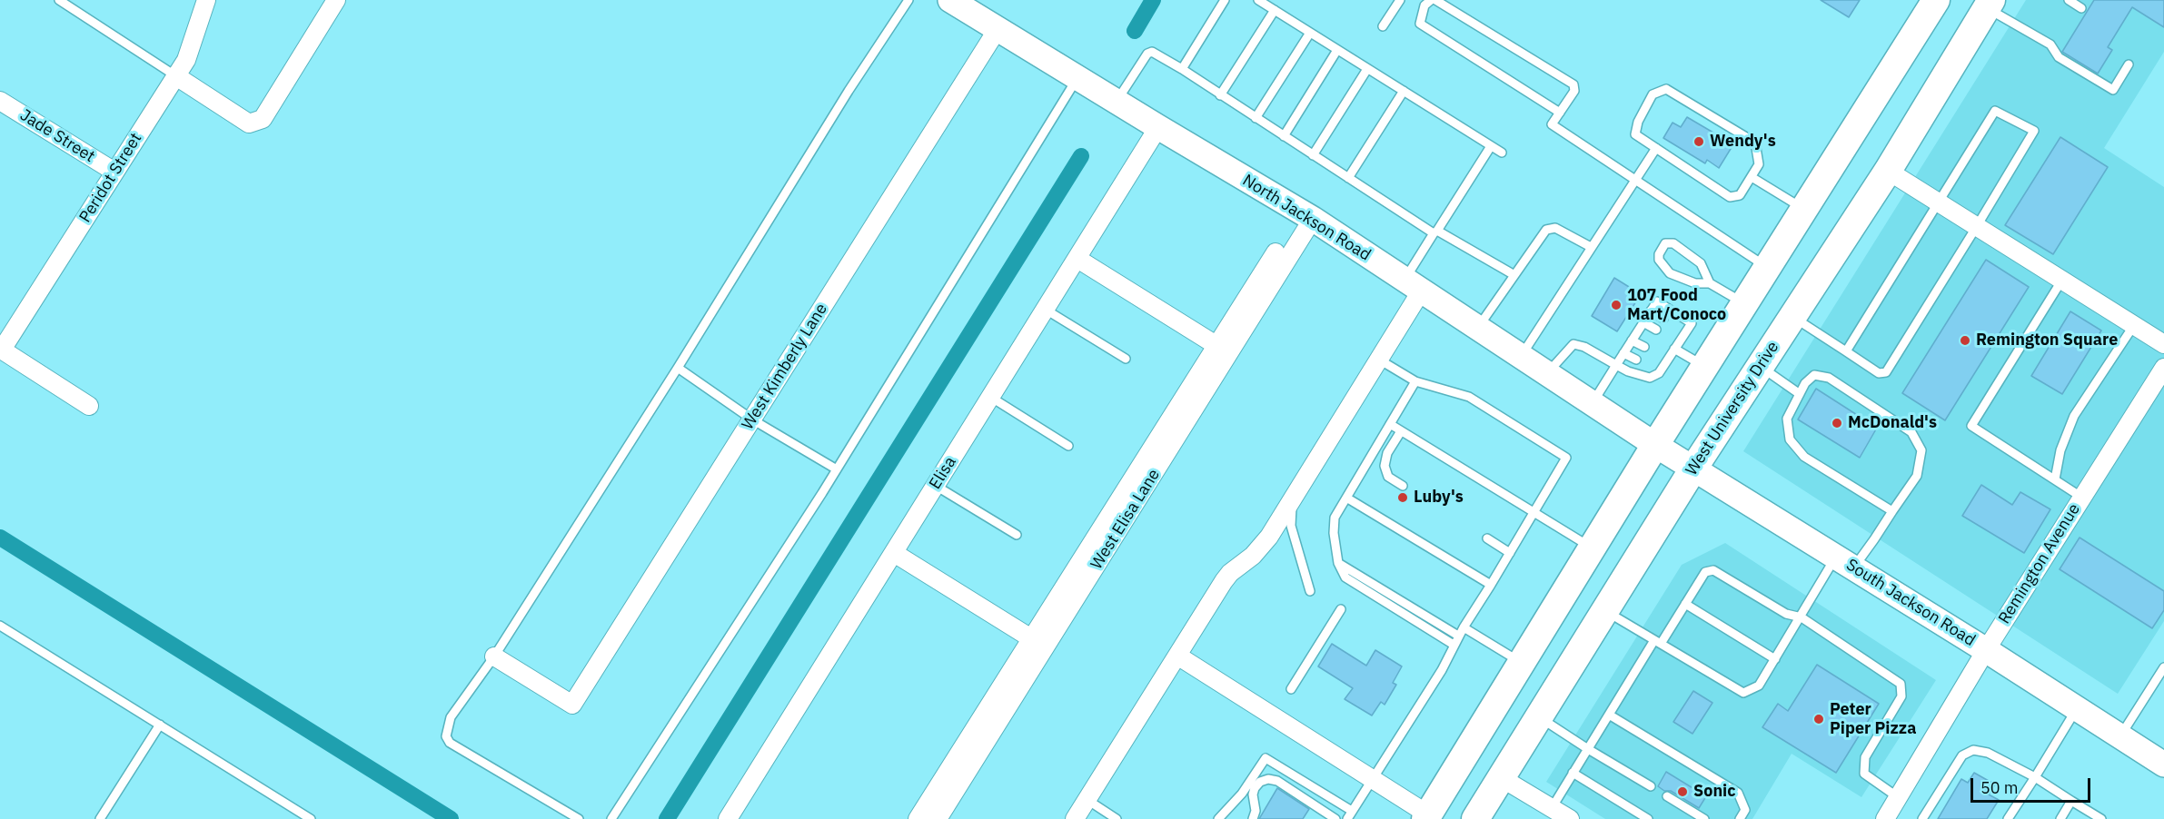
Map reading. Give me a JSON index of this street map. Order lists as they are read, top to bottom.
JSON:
{
  "streets": {
    "main road": ["North Jackson Road", "West University Drive", "South Jackson Road"],
    "street": [
      "Jade Street",
      "Peridot Street",
      "West Kimberly Lane",
      "Elisa",
      "West Elisa Lane",
      "Remington Avenue"
    ]
  },
  "crossings": [
    ["Jade Street", "Peridot Street"],
    ["North Jackson Road", "West Kimberly Lane"],
    ["North Jackson Road", "Elisa"],
    ["North Jackson Road", "West Elisa Lane"],
    ["North Jackson Road", "South Jackson Road"],
    ["West University Drive", "South Jackson Road"],
    ["Remington Avenue", "South Jackson Road"]
  ],
  "places": [
    "Wendy's",
    "107 Food Mart/Conoco",
    "Remington Square",
    "McDonald's",
    "Luby's",
    "Peter Piper Pizza",
    "Sonic"
  ],
  "scale_bar": "50 m"
}
